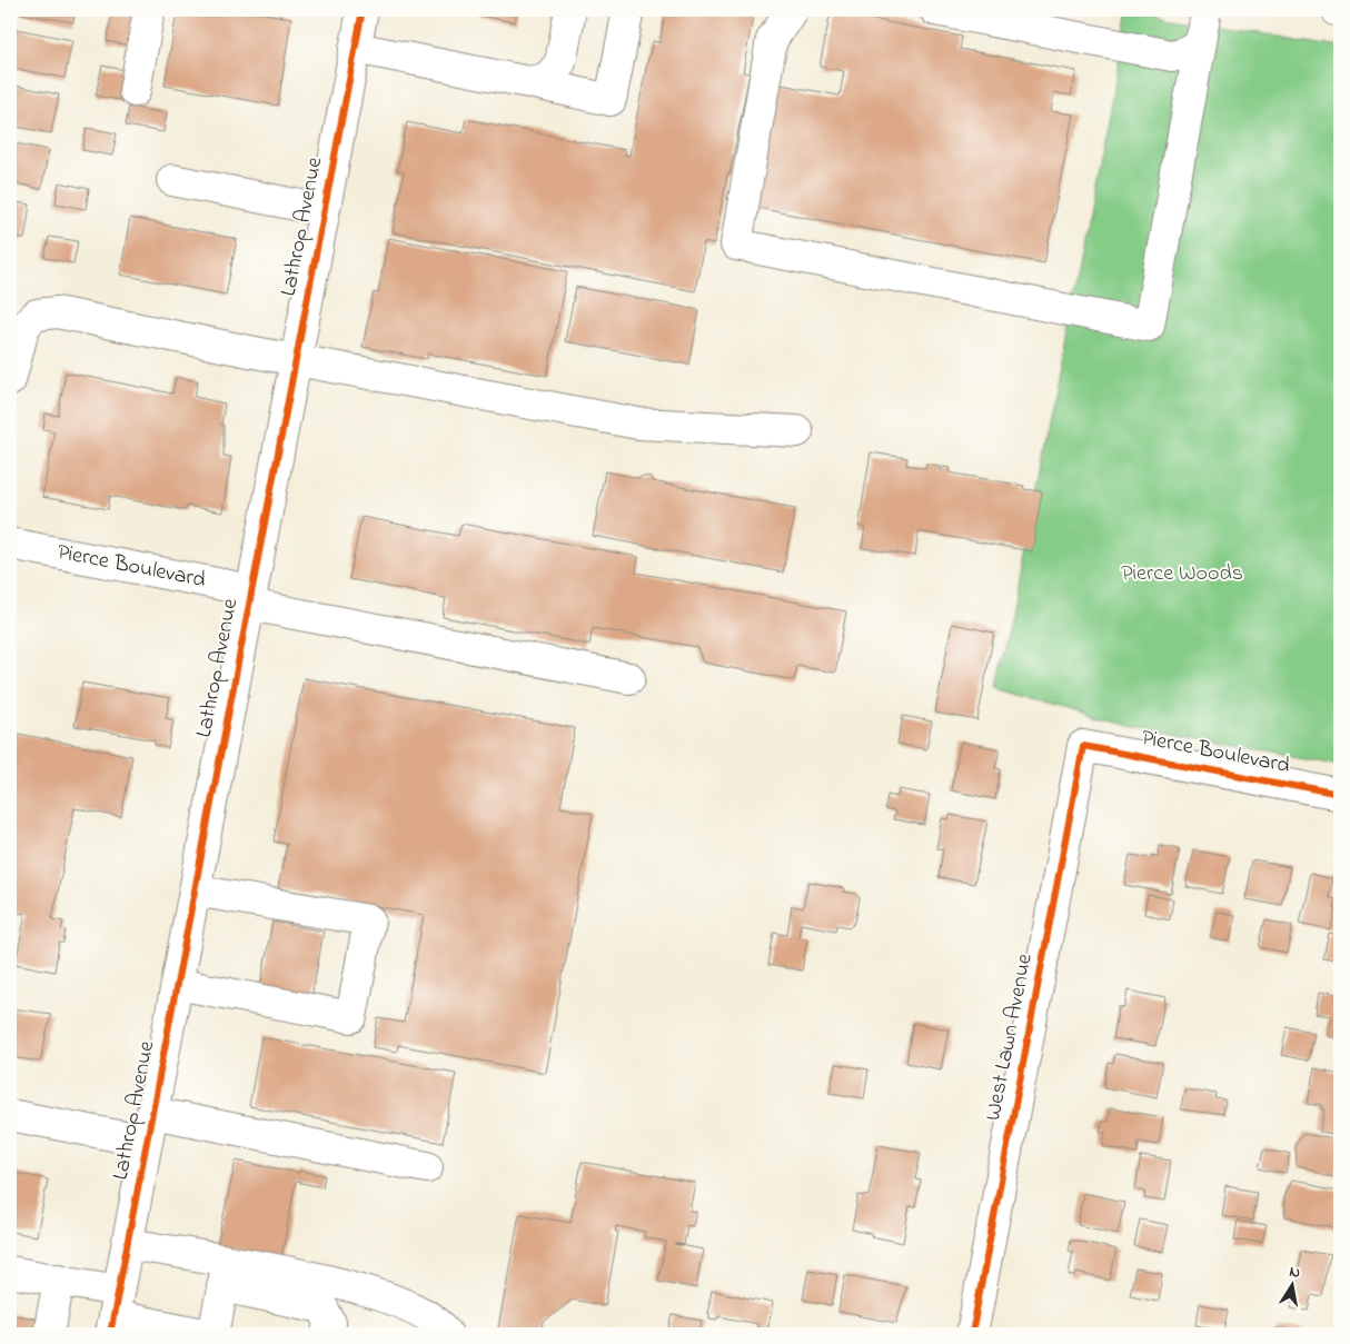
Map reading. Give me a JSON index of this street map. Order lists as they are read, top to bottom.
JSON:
{
  "streets": {
    "street": ["Lathrop Avenue", "Pierce Boulevard", "West Lawn Avenue"]
  },
  "crossings": [
    ["Lathrop Avenue", "Pierce Boulevard"],
    ["Pierce Boulevard", "West Lawn Avenue"]
  ],
  "parks": ["Pierce Woods"],
  "north": "top"
}
